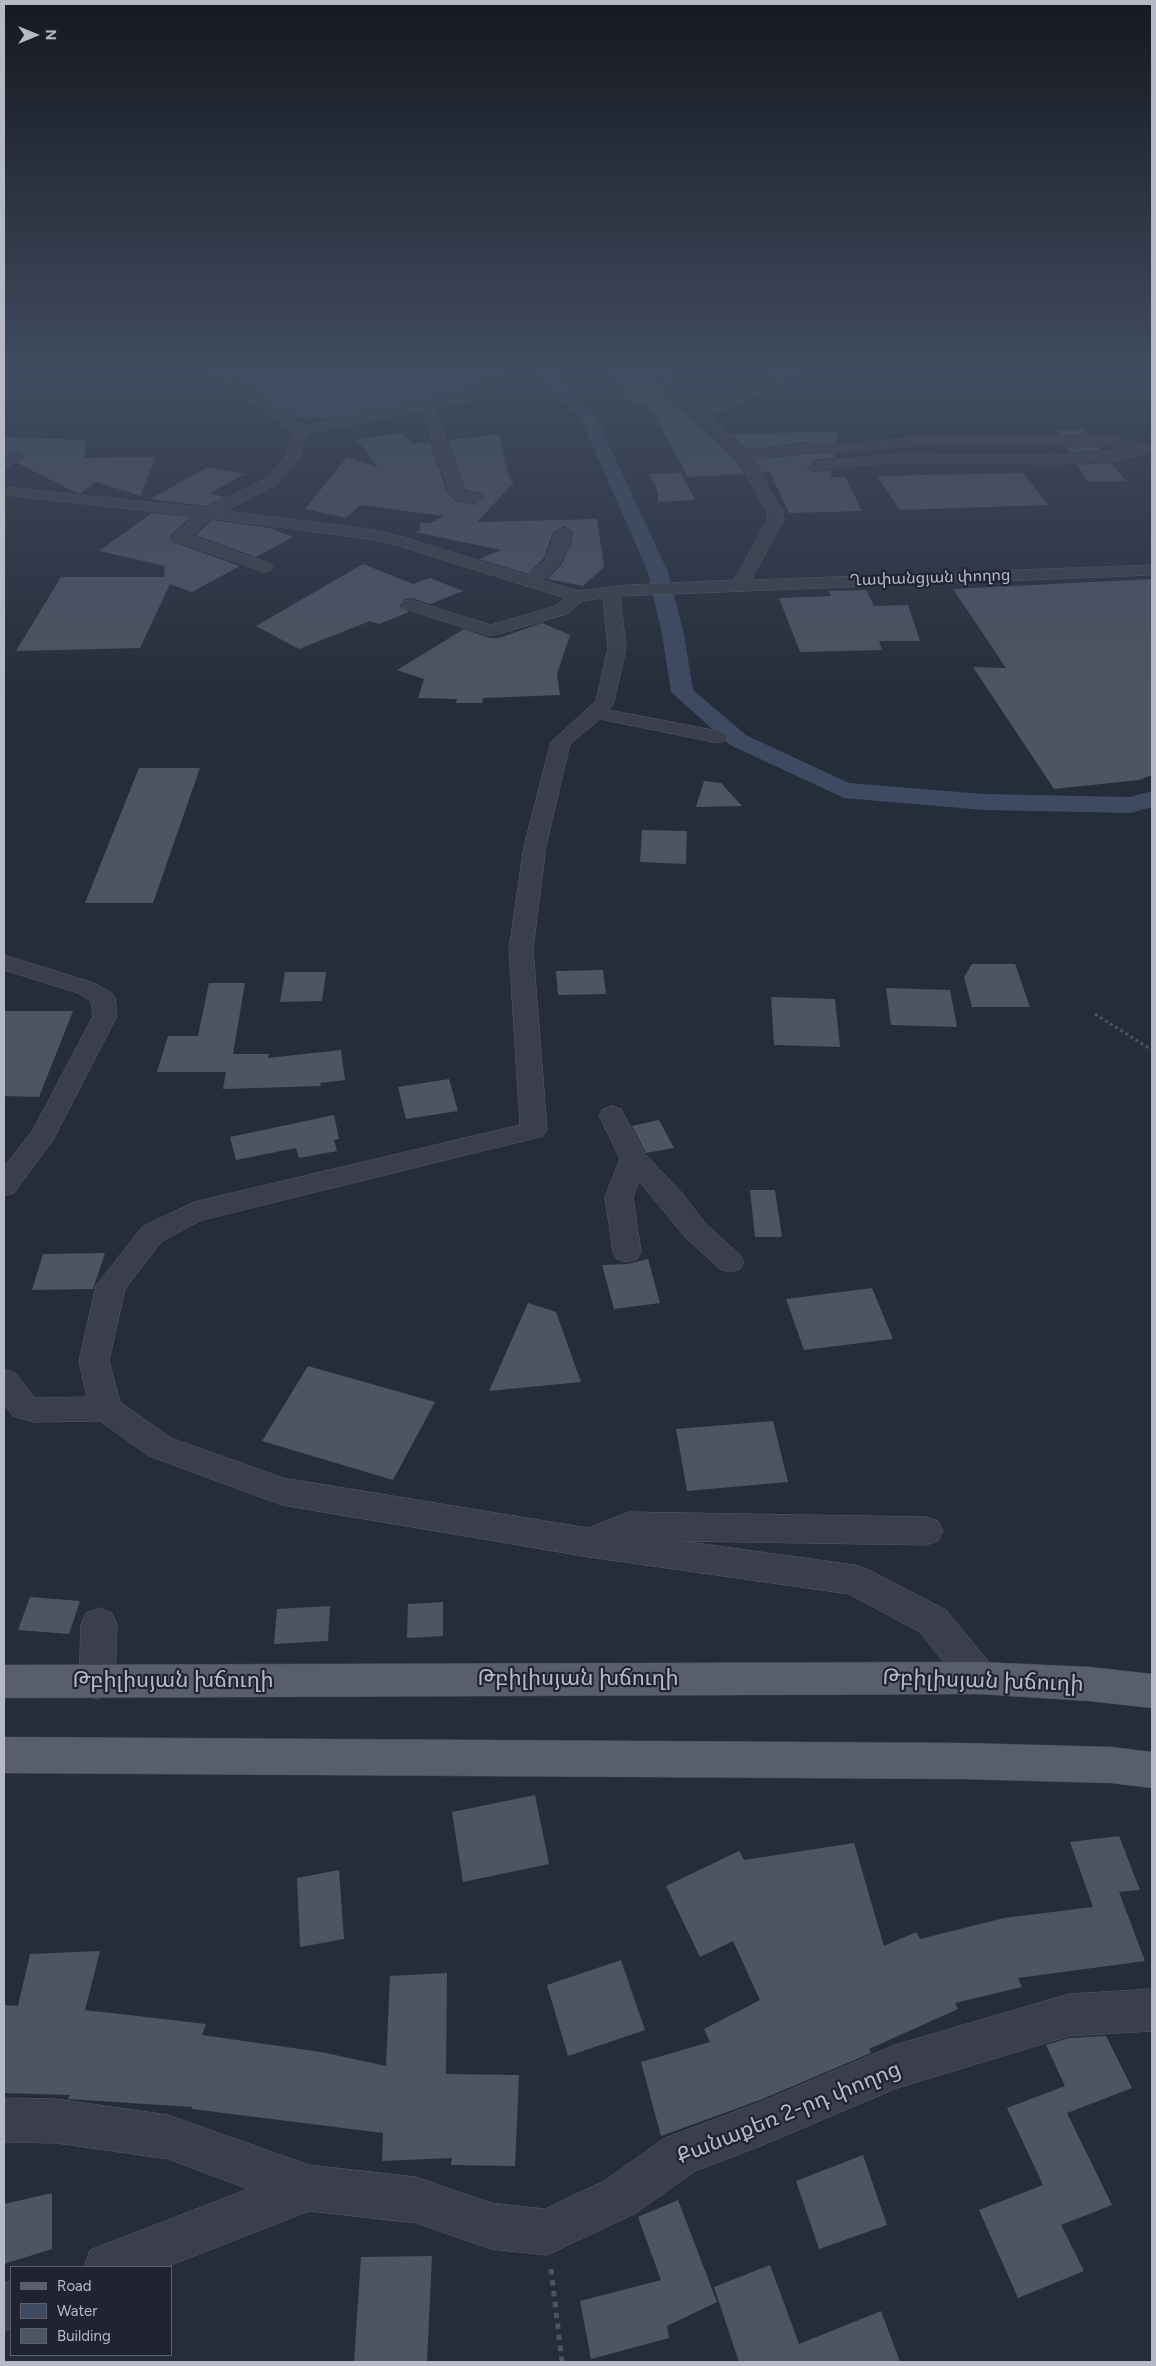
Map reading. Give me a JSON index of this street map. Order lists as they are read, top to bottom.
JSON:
{
  "streets": {
    "main road": ["Թբիլիսյան խճուղի"],
    "street": ["Ղափանցյան փողոց", "Քանաքեռ 2-րդ փողոց"]
  },
  "legend": ["Road", "Water", "Building"],
  "north": "right"
}
